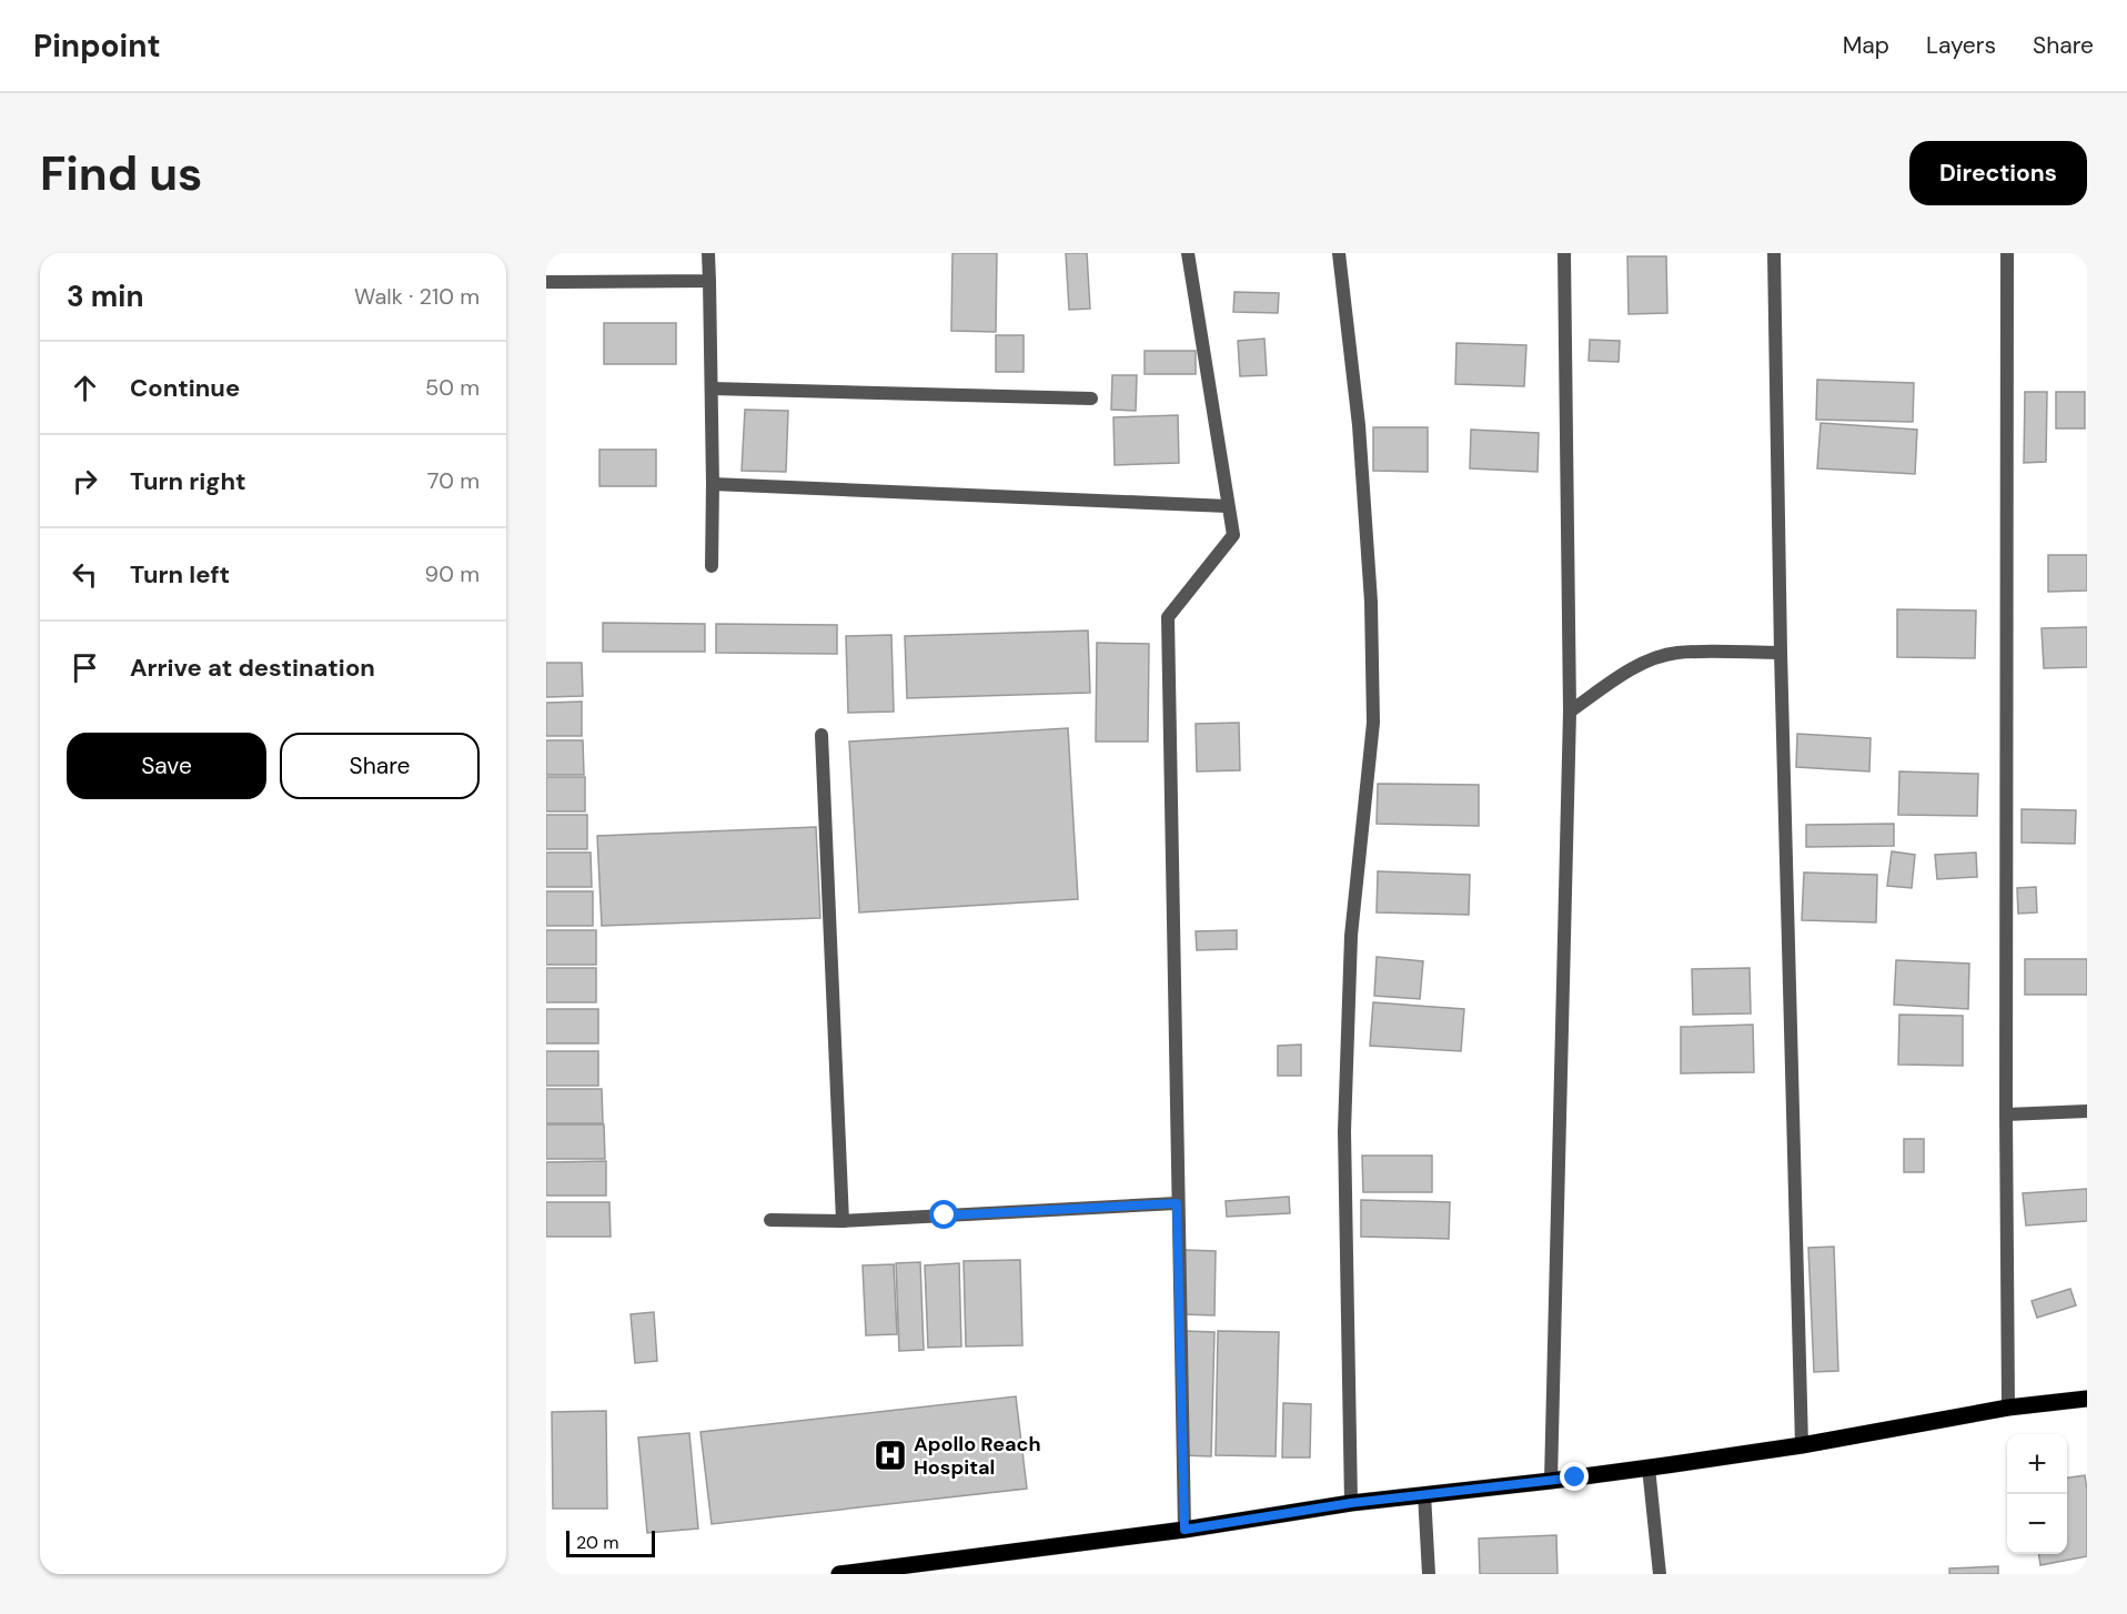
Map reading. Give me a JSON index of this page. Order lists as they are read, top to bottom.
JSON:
{
  "places": {
    "hospital": ["Apollo Reach Hospital"]
  },
  "scale_bar": "20 m",
  "page": {
    "header": "Pinpoint",
    "nav": ["Map", "Layers", "Share"],
    "buttons": [
      "Directions",
      ["Save", "Share"]
    ],
    "title": "Find us",
    "heading": ["3 min", "Walk · 210 m"],
    "list": [
      ["Continue", "50 m"],
      ["Turn right", "70 m"],
      ["Turn left", "90 m"],
      "Arrive at destination"
    ],
    "map_buttons": ["+", "−"],
    "scale": "20 m"
  }
}
